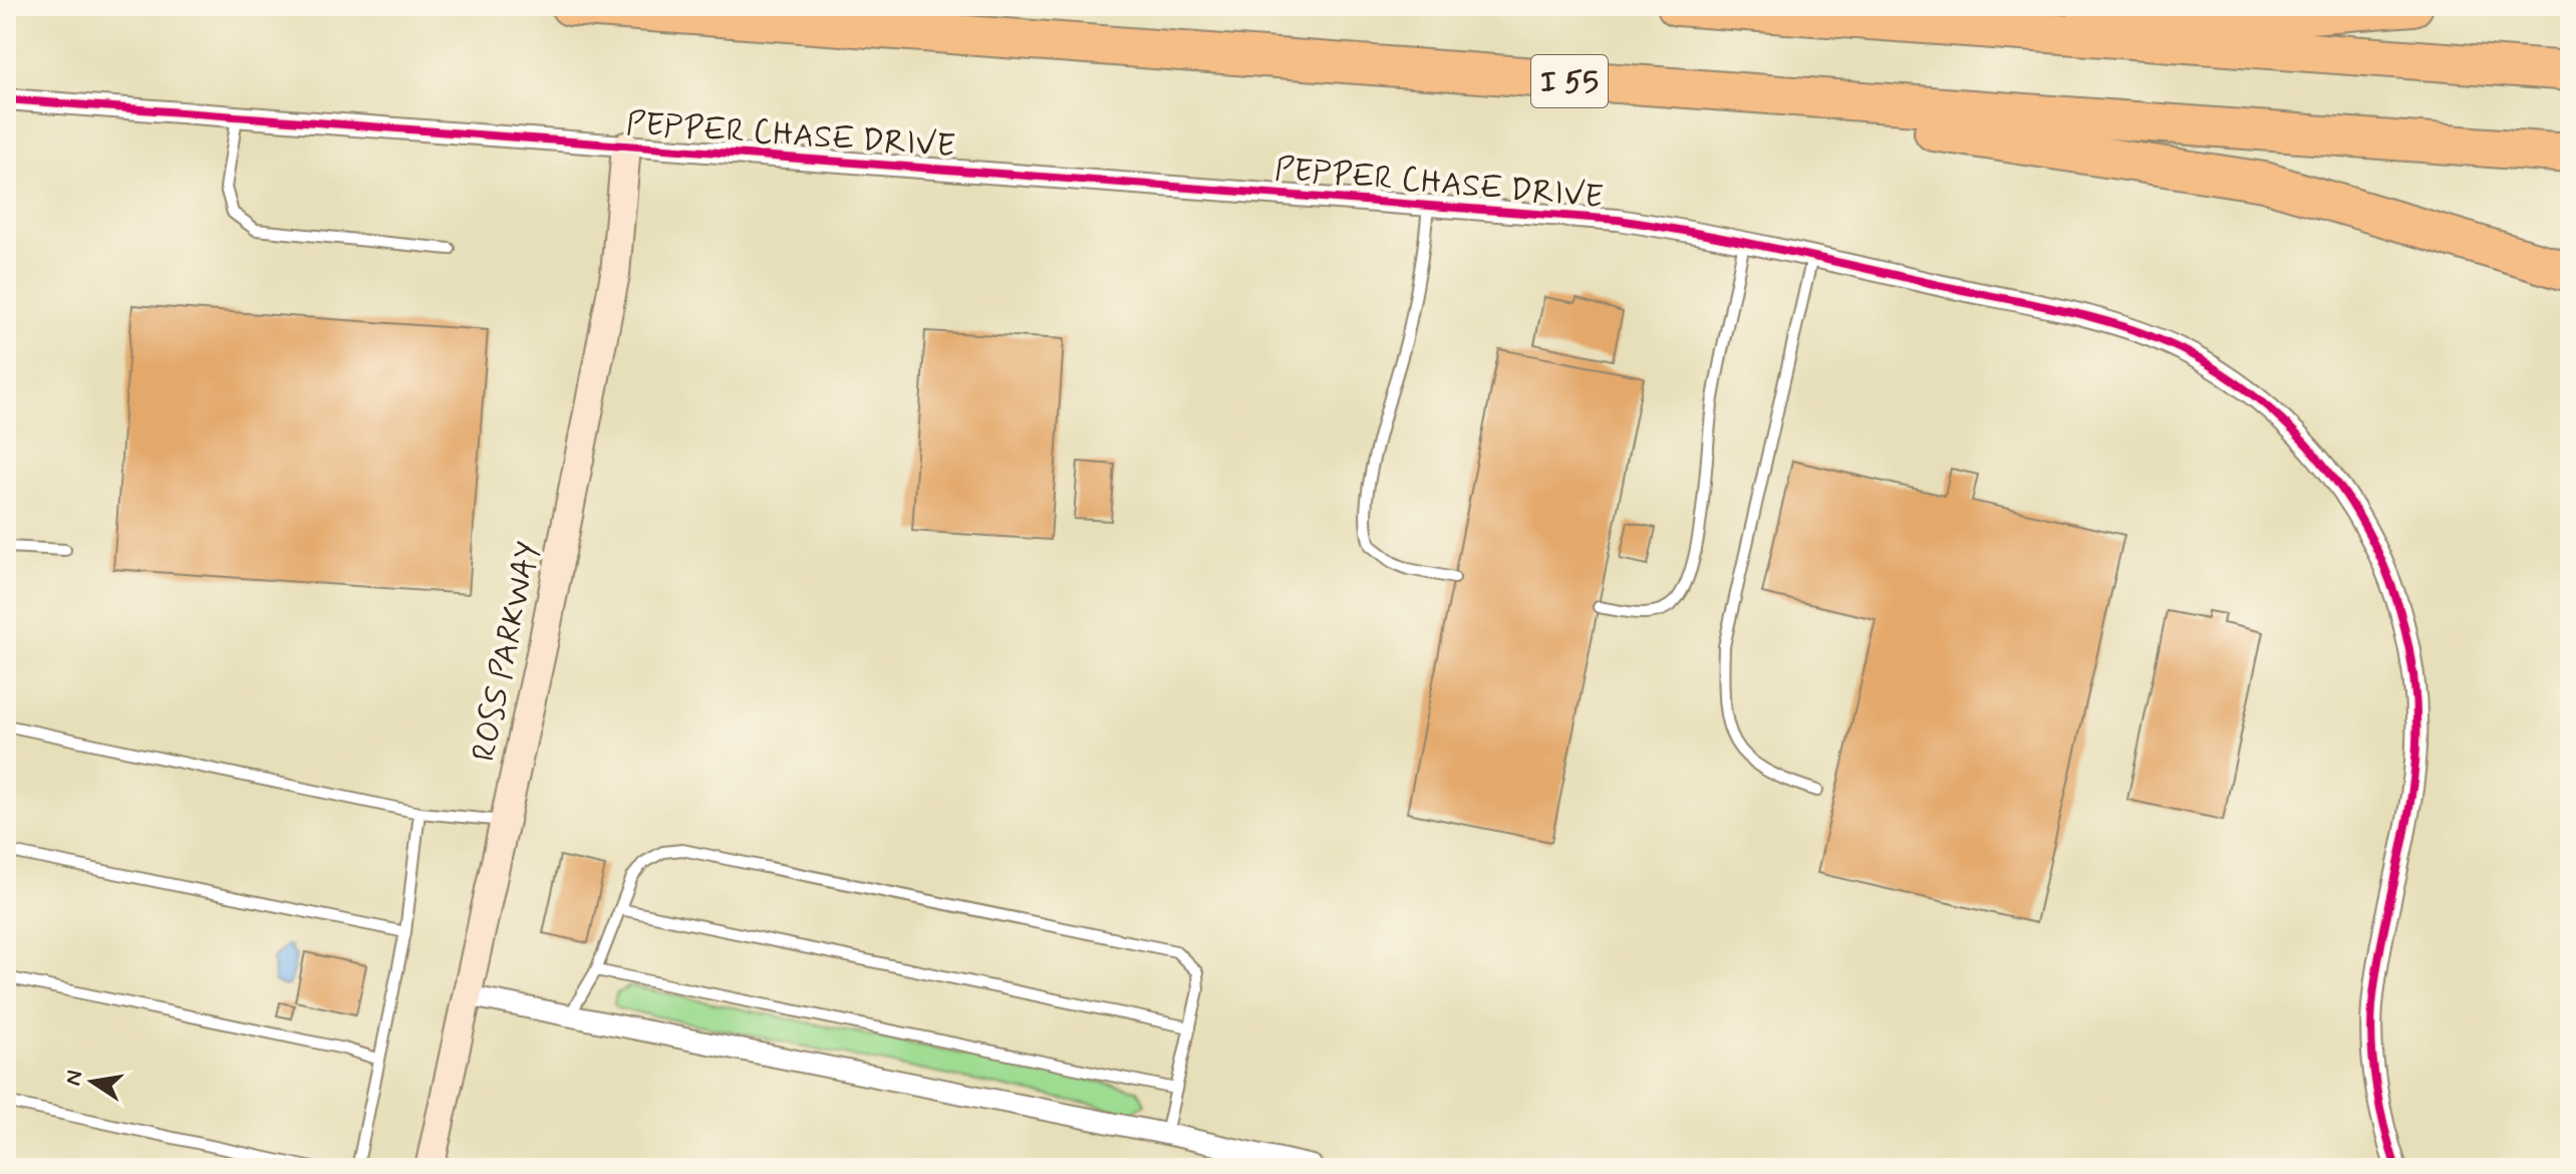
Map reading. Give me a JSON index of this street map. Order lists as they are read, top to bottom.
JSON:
{
  "streets": {
    "highway": ["I 55"],
    "street": ["PEPPER CHASE DRIVE", "ROSS PARKWAY"]
  },
  "crossings": [
    ["PEPPER CHASE DRIVE", "ROSS PARKWAY"]
  ],
  "north": "left"
}
